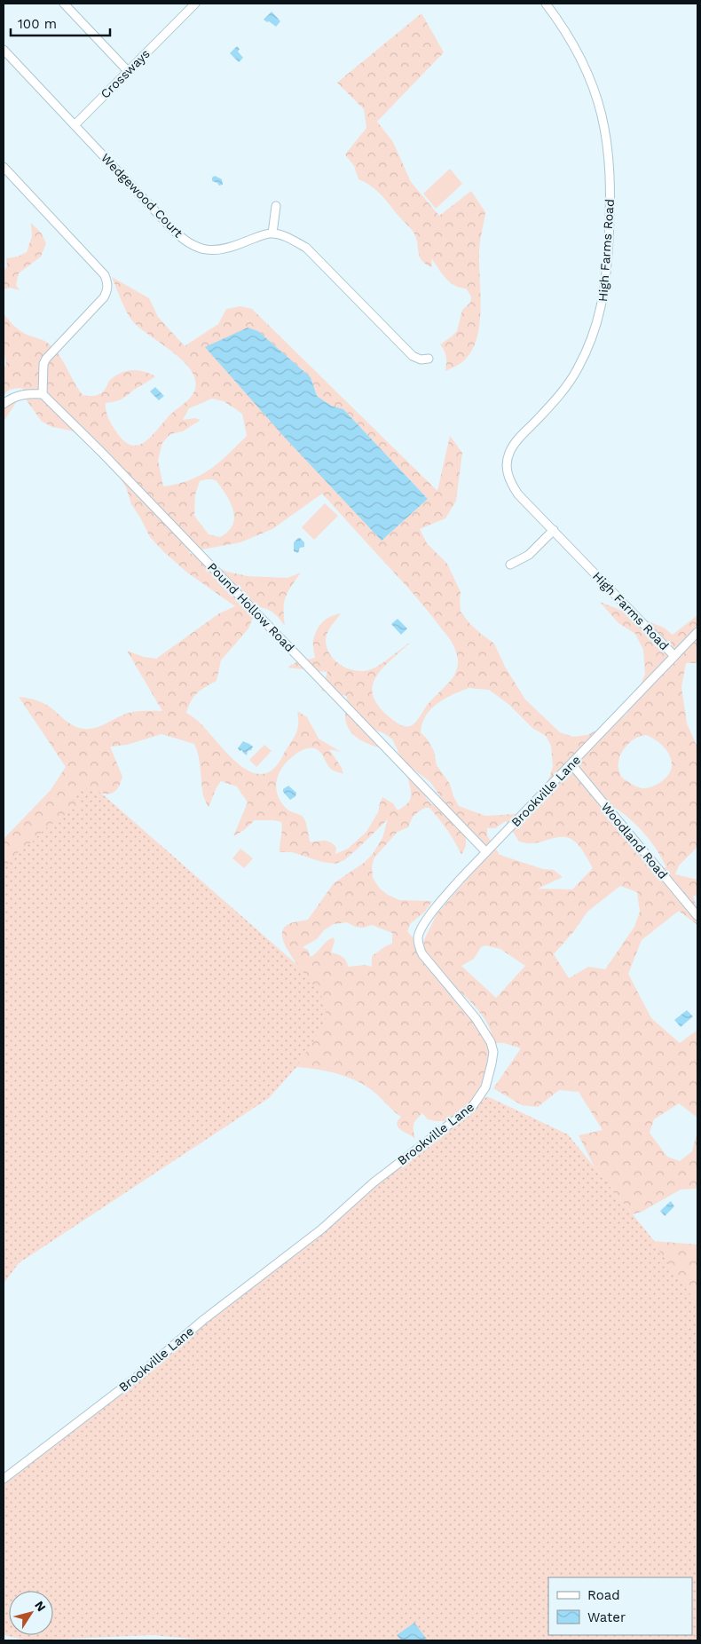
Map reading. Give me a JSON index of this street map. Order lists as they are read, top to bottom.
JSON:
{
  "streets": {
    "street": [
      "Crossways",
      "Wedgewood Court",
      "High Farms Road",
      "Pound Hollow Road",
      "Brookville Lane",
      "Woodland Road"
    ]
  },
  "crossings": [
    ["Crossways", "Wedgewood Court"],
    ["High Farms Road", "Brookville Lane"],
    ["Pound Hollow Road", "Brookville Lane"],
    ["Brookville Lane", "Woodland Road"]
  ],
  "legend": ["Road", "Water"],
  "scale_bar": "100 m",
  "north": "top right"
}
